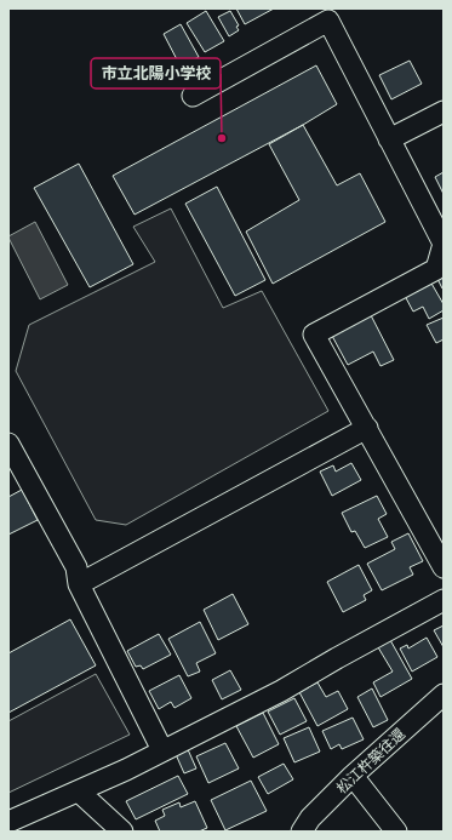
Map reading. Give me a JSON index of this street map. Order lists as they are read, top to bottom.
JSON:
{
  "streets": {
    "street": ["松江杵築往還"]
  },
  "places": ["市立北陽小学校"]
}
